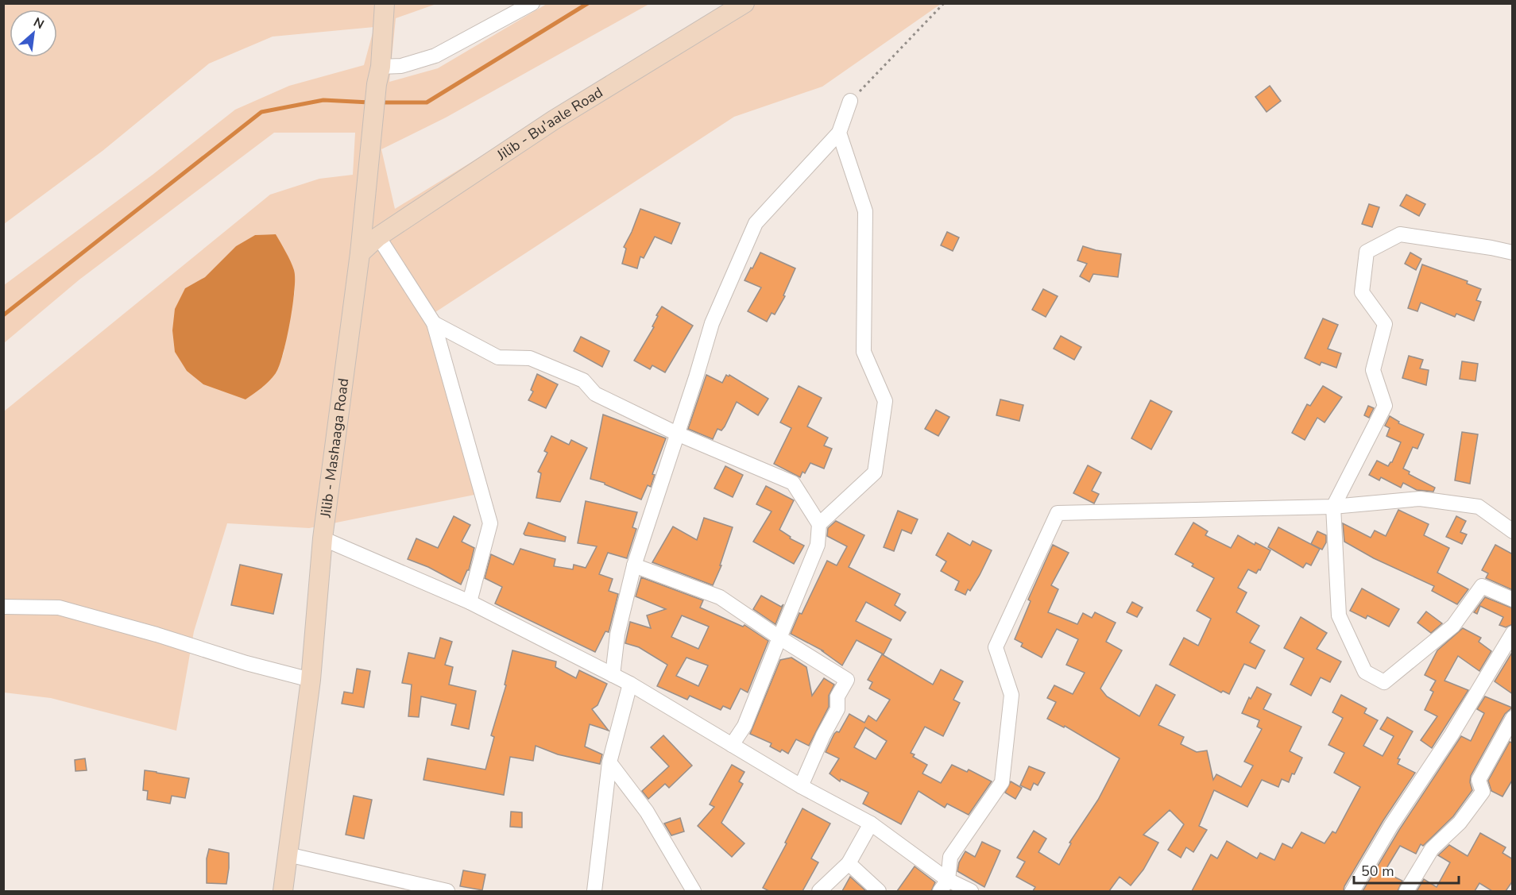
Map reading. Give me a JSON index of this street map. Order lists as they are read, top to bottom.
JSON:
{
  "streets": {
    "main road": ["Jilib - Bu'aale Road", "Jilib - Mashaaga Road"]
  },
  "crossings": [
    ["Jilib - Bu'aale Road", "Jilib - Mashaaga Road"]
  ],
  "scale_bar": "50 m",
  "north": "top right"
}
